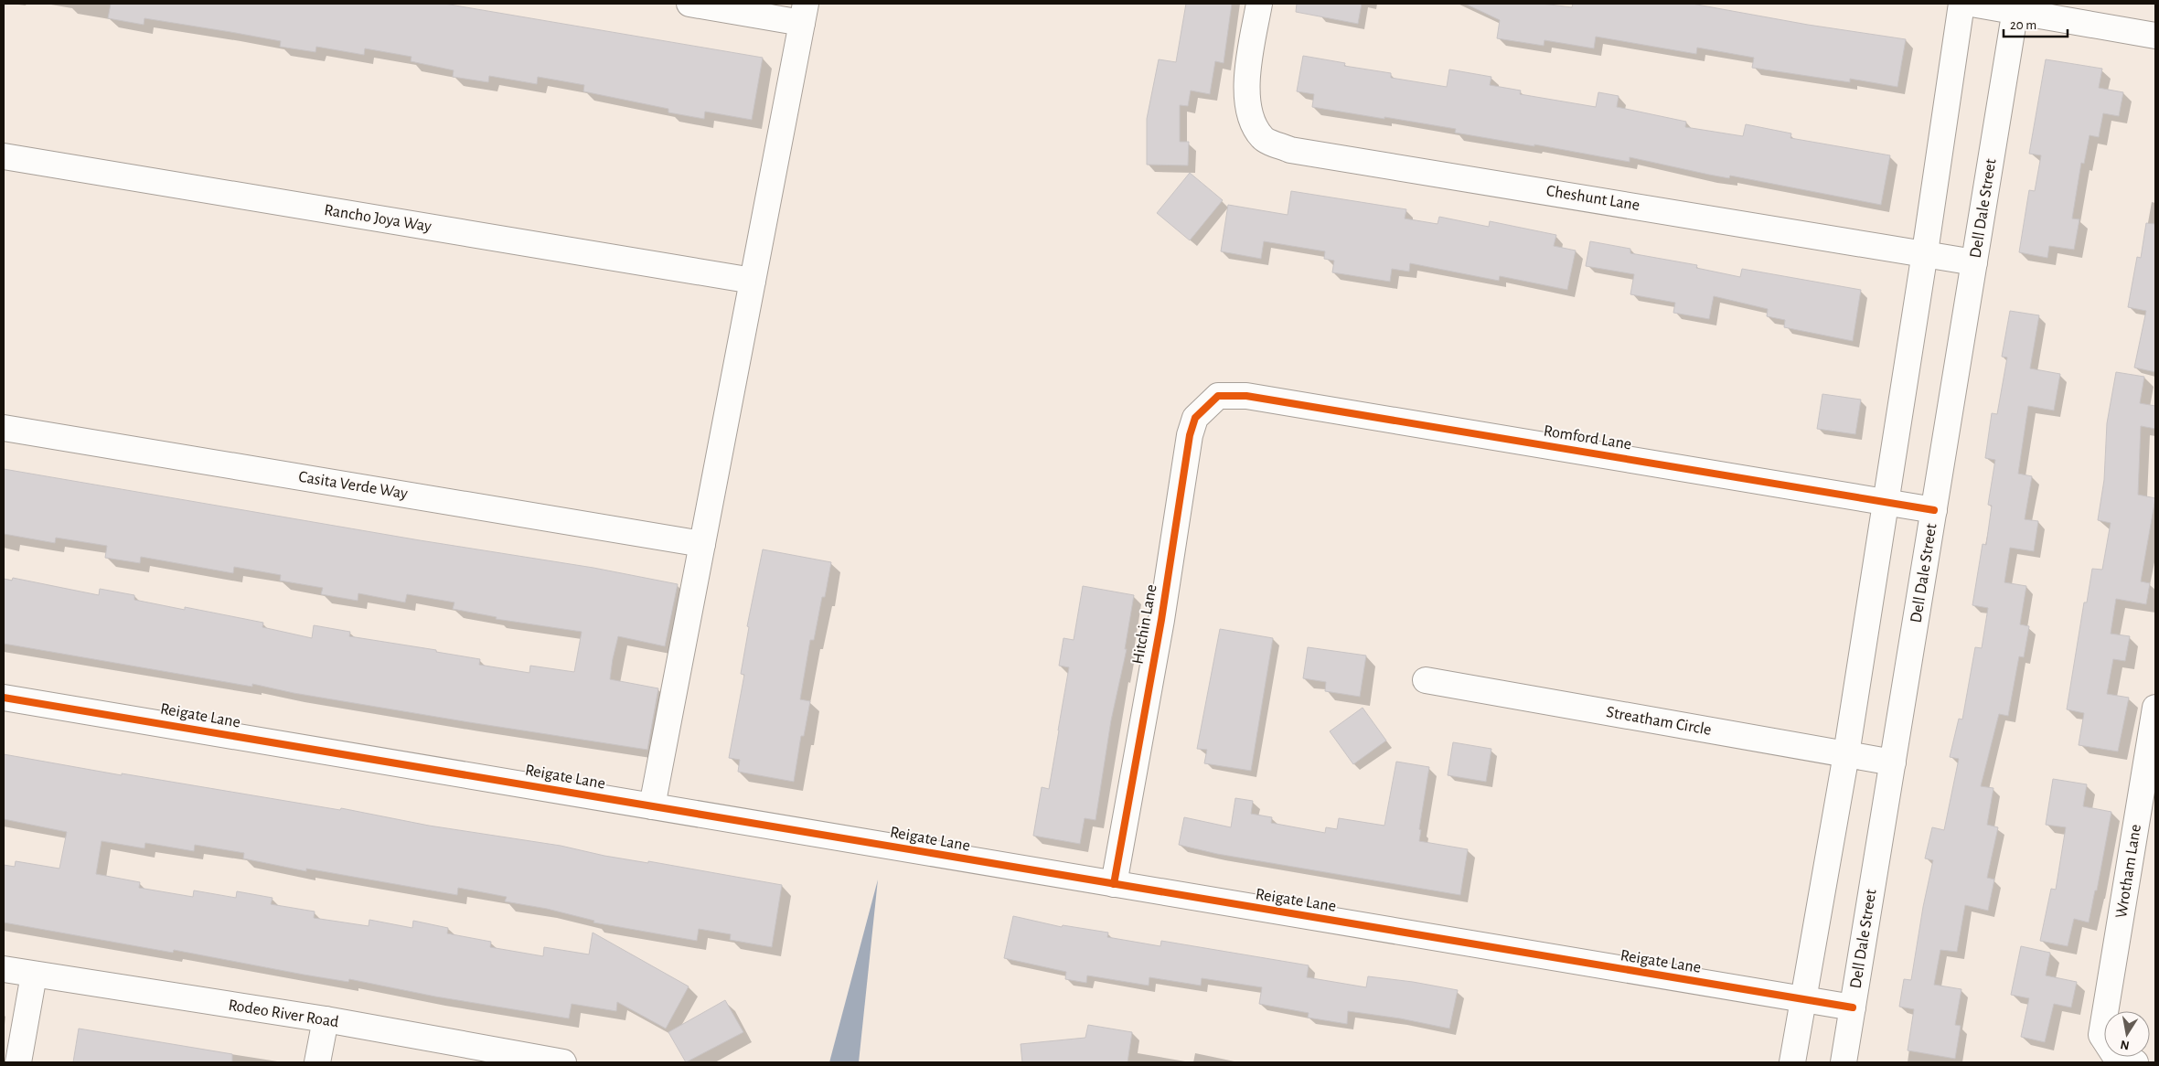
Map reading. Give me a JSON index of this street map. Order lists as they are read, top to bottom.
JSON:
{
  "streets": {
    "street": [
      "Cheshunt Lane",
      "Dell Dale Street",
      "Rancho Joya Way",
      "Romford Lane",
      "Casita Verde Way",
      "Hitchin Lane",
      "Reigate Lane",
      "Streatham Circle",
      "Wrotham Lane",
      "Rodeo River Road"
    ]
  },
  "crossings": [
    ["Cheshunt Lane", "Dell Dale Street"],
    ["Dell Dale Street", "Romford Lane"],
    ["Dell Dale Street", "Reigate Lane"],
    ["Dell Dale Street", "Streatham Circle"],
    ["Romford Lane", "Hitchin Lane"],
    ["Hitchin Lane", "Reigate Lane"]
  ],
  "scale_bar": "20 m",
  "north": "bottom"
}
